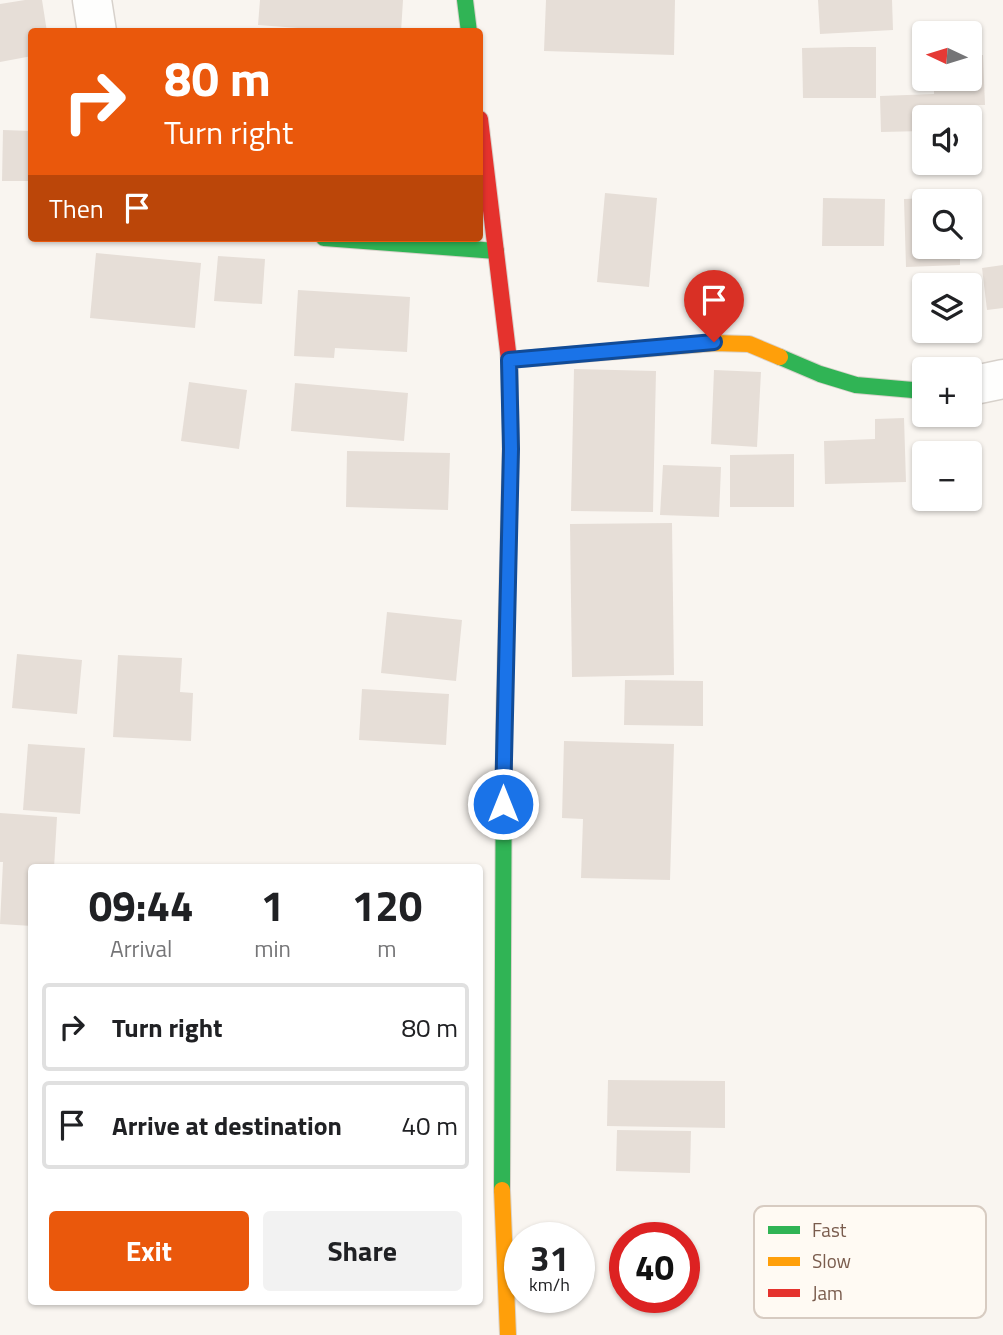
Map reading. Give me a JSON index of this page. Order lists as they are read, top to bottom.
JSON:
{
  "legend": ["Fast", "Slow", "Jam"],
  "north": "left",
  "page": {
    "map_buttons": ["+", "−"],
    "turn": ["80 m", "Turn right"],
    "then": "Then",
    "eta": [
      "09:44",
      "Arrival",
      "1",
      "min",
      "120",
      "m"
    ],
    "list": [
      {
        "name": "Turn right",
        "value": "80 m"
      },
      {
        "name": "Arrive at destination",
        "value": "40 m"
      }
    ],
    "buttons": ["Exit", "Share"],
    "speed": "31 km/h",
    "limit": "40"
  }
}
